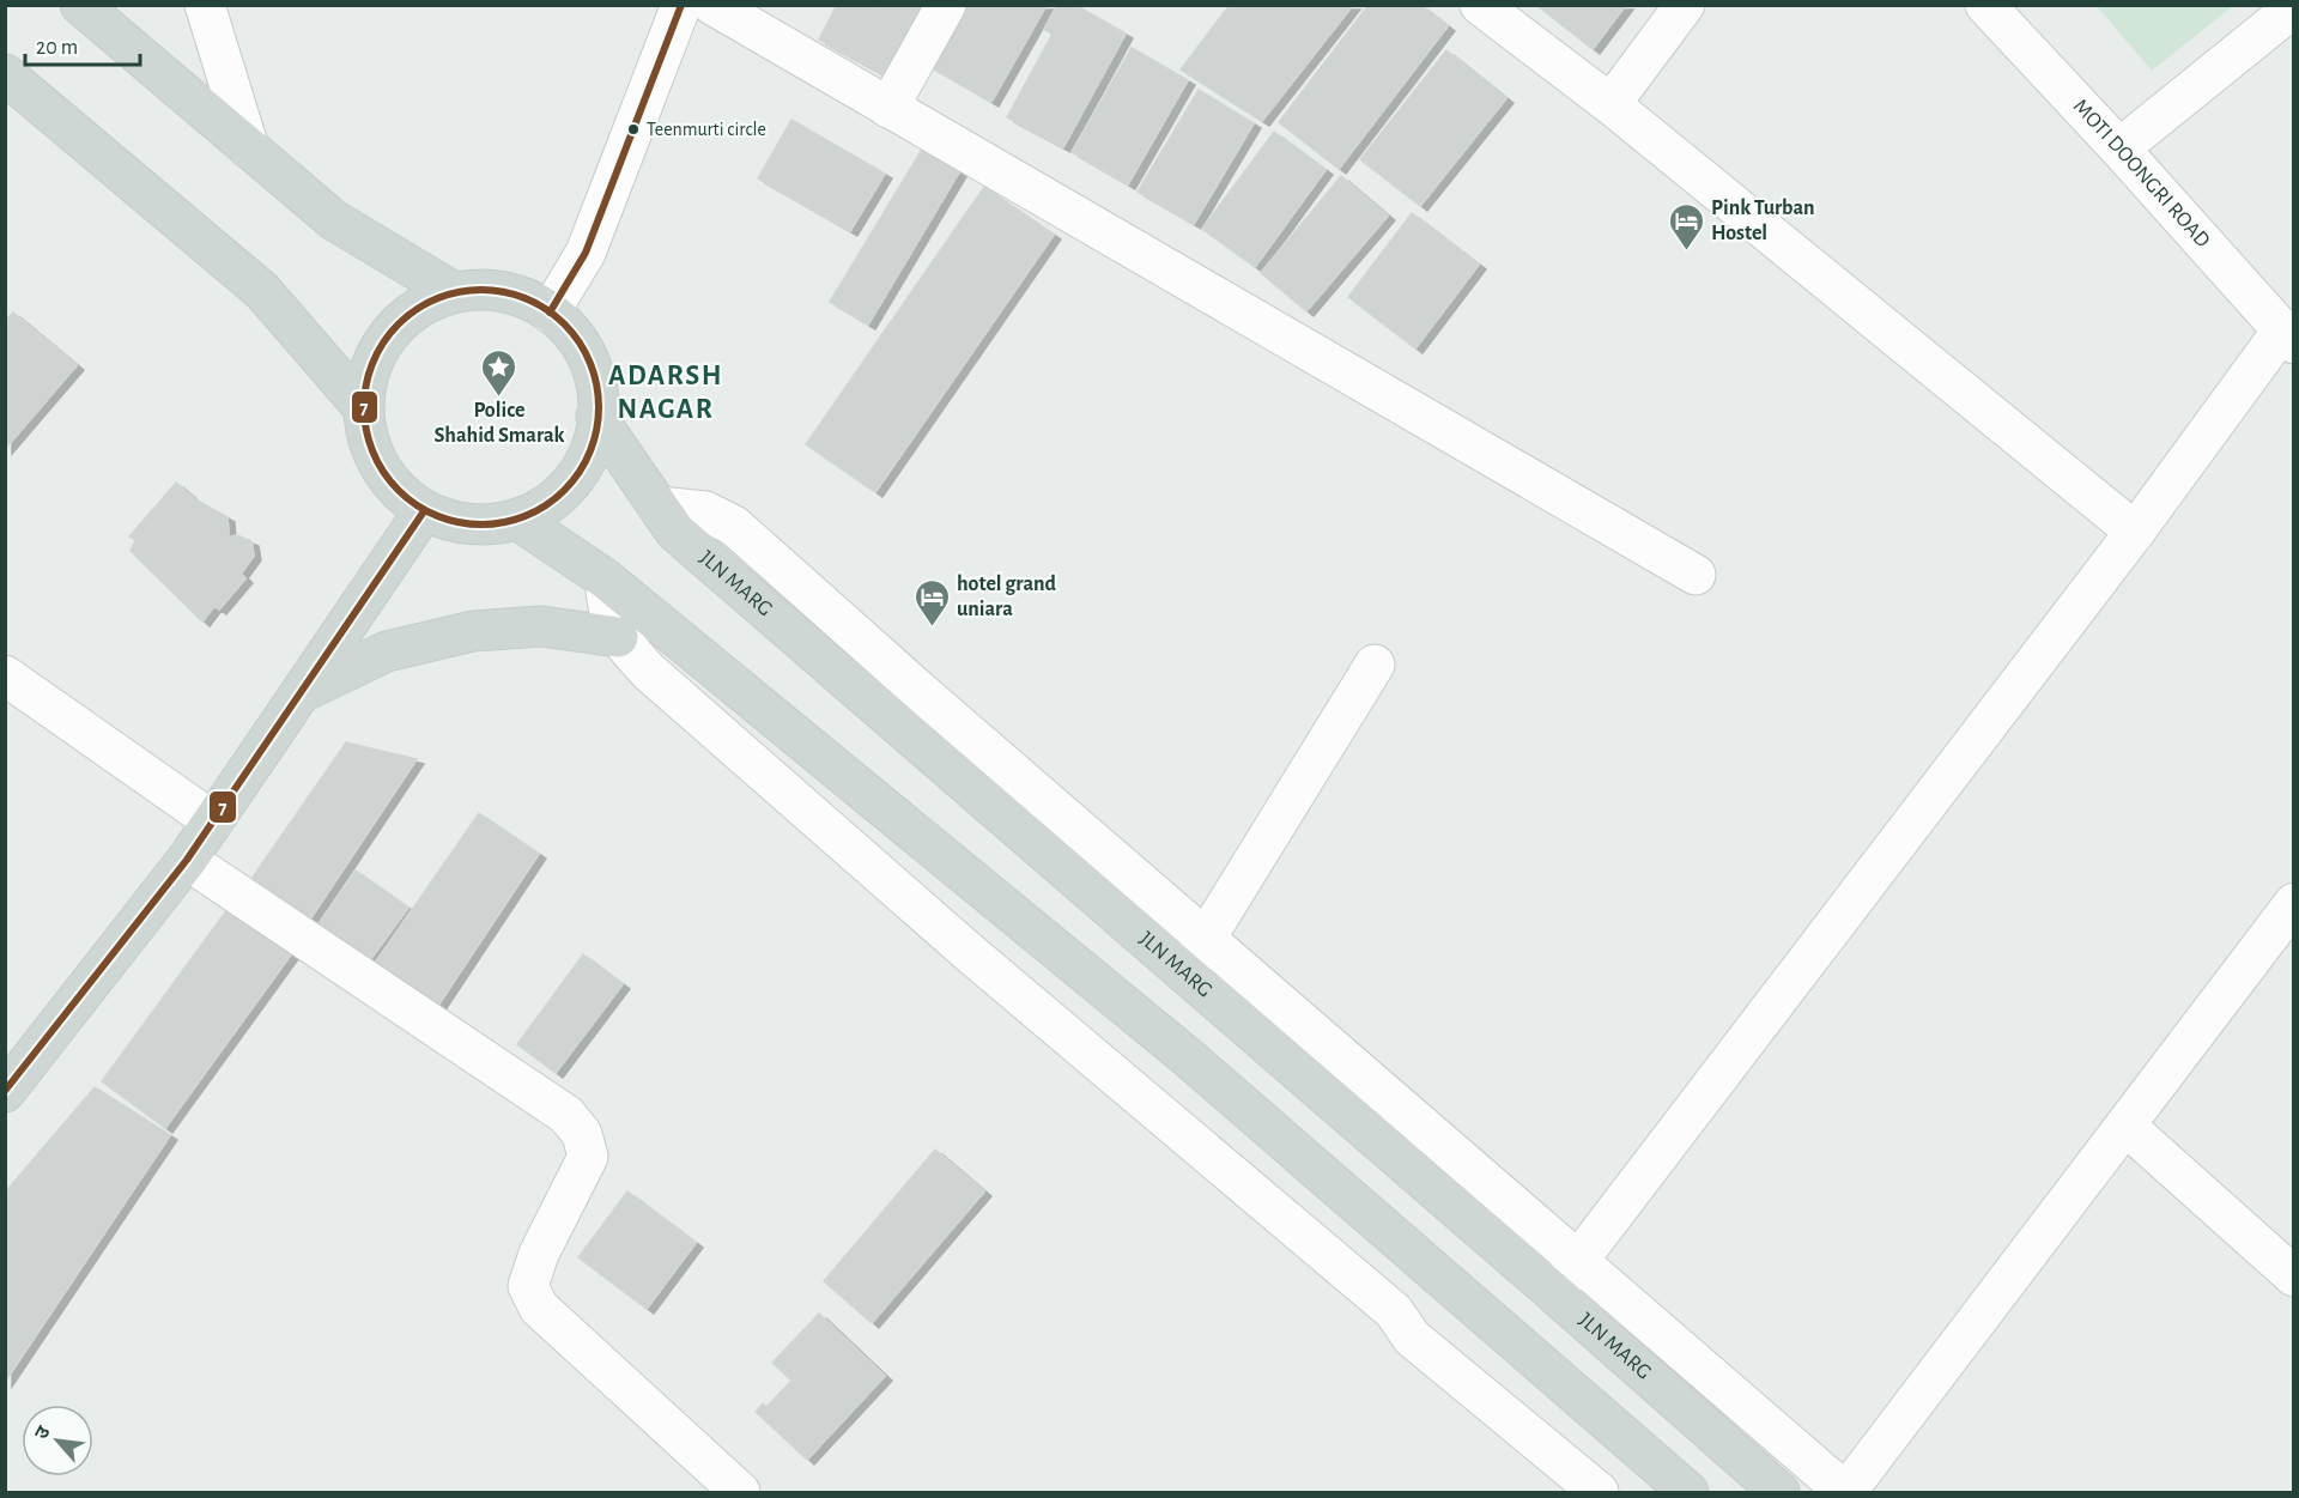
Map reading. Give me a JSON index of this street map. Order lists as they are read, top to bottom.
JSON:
{
  "streets": {
    "main road": ["JLN MARG"],
    "street": ["MOTI DOONGRI ROAD"]
  },
  "districts": ["ADARSH NAGAR"],
  "places": {
    "other": ["Teenmurti circle"],
    "hotel": ["Pink Turban Hostel", "hotel grand uniara"],
    "place": ["Police Shahid Smarak"]
  },
  "lines": ["transit line 7"],
  "scale_bar": "20 m",
  "north": "top left"
}
